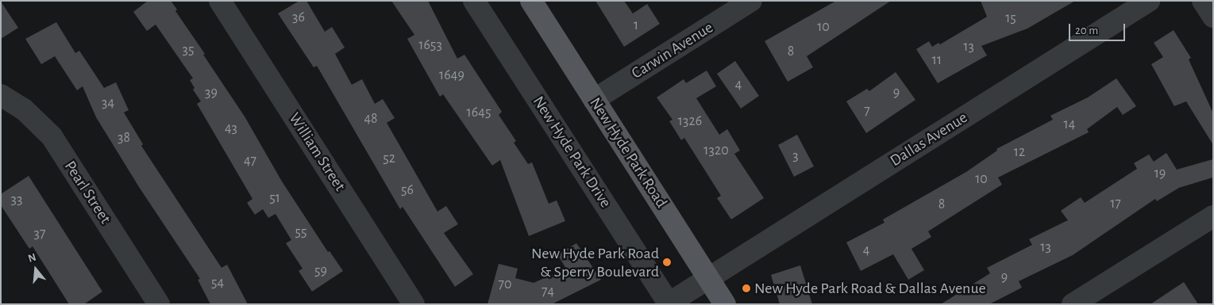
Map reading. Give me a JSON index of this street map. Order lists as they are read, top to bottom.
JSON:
{
  "streets": {
    "main road": ["New Hyde Park Road"],
    "street": [
      "Carwin Avenue",
      "Dallas Avenue",
      "William Street",
      "New Hyde Park Drive",
      "Pearl Street"
    ]
  },
  "crossings": [
    ["Carwin Avenue", "New Hyde Park Road"],
    ["Dallas Avenue", "New Hyde Park Drive"],
    ["Dallas Avenue", "New Hyde Park Road"]
  ],
  "places": ["New Hyde Park Road & Sperry Boulevard", "New Hyde Park Road & Dallas Avenue"],
  "house_numbers": [
    "36",
    "15",
    "1",
    "10",
    "1653",
    "13",
    "35",
    "8",
    "11",
    "1649",
    "4",
    "39",
    "9",
    "34",
    "7",
    "1645",
    "48",
    "1326",
    "14",
    "43",
    "38",
    "1320",
    "12",
    "3",
    "52",
    "47",
    "19",
    "10",
    "56",
    "51",
    "33",
    "17",
    "8",
    "55",
    "37",
    "13",
    "4",
    "59",
    "9",
    "54",
    "70",
    "74"
  ],
  "scale_bar": "20 m",
  "north": "top"
}
